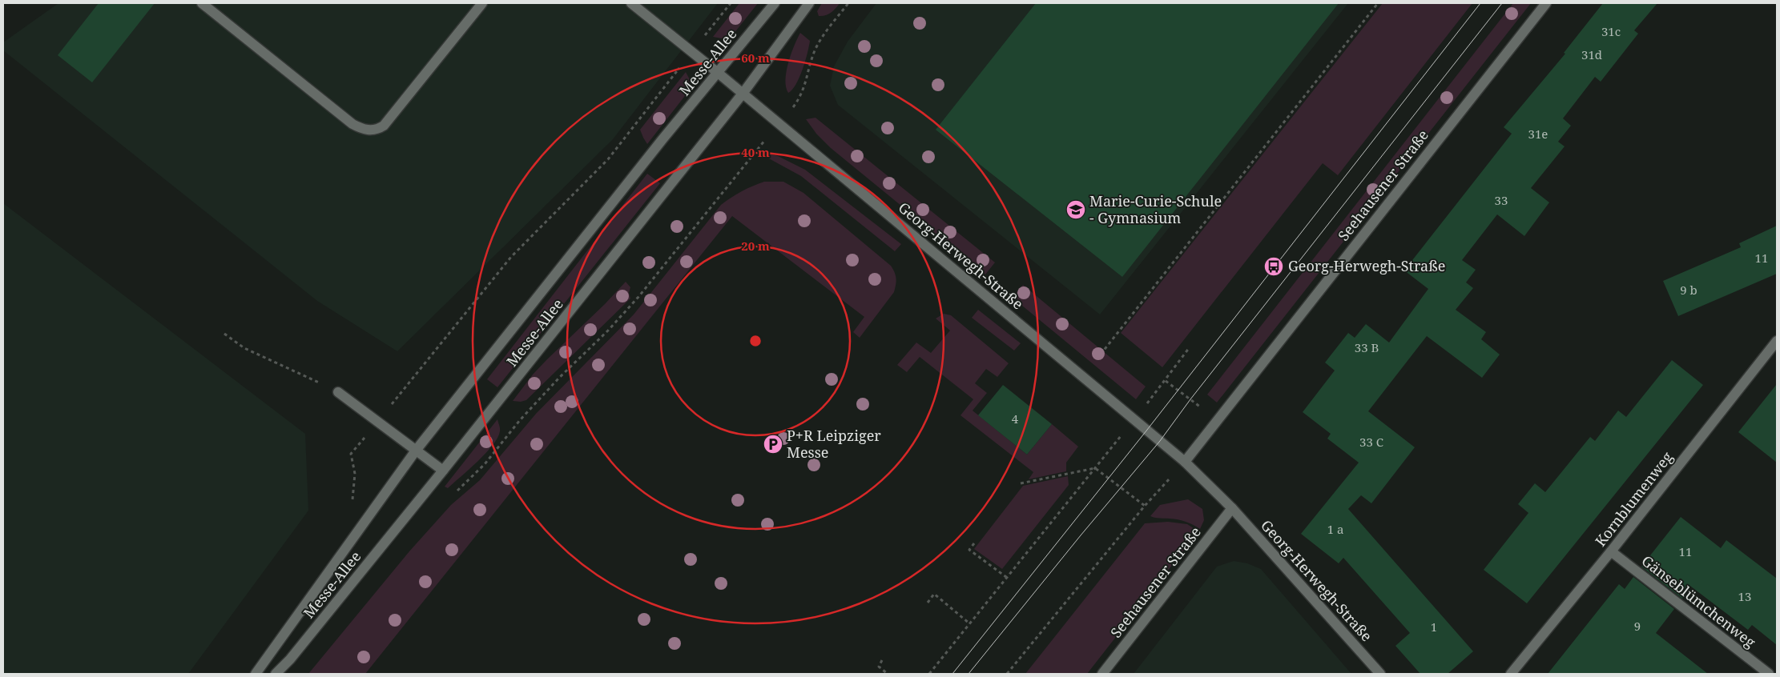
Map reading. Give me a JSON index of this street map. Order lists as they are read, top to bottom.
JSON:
{
  "streets": {
    "street": [
      "Messe-Allee",
      "Seehausener Straße",
      "Georg-Herwegh-Straße",
      "Kornblumenweg",
      "Gänseblümchenweg"
    ]
  },
  "crossings": [
    ["Messe-Allee", "Georg-Herwegh-Straße"],
    ["Seehausener Straße", "Georg-Herwegh-Straße"],
    ["Kornblumenweg", "Gänseblümchenweg"]
  ],
  "places": {
    "school or university": ["Marie-Curie-Schule - Gymnasium"],
    "bus stop": ["Georg-Herwegh-Straße"],
    "parking": ["P+R Leipziger Messe"]
  },
  "house_numbers": [
    "31c",
    "31d",
    "31e",
    "33",
    "11",
    "9 b",
    "33 B",
    "4",
    "33 C",
    "1 a",
    "11",
    "13",
    "9",
    "1"
  ],
  "rings": ["60 m", "40 m", "20 m"]
}
